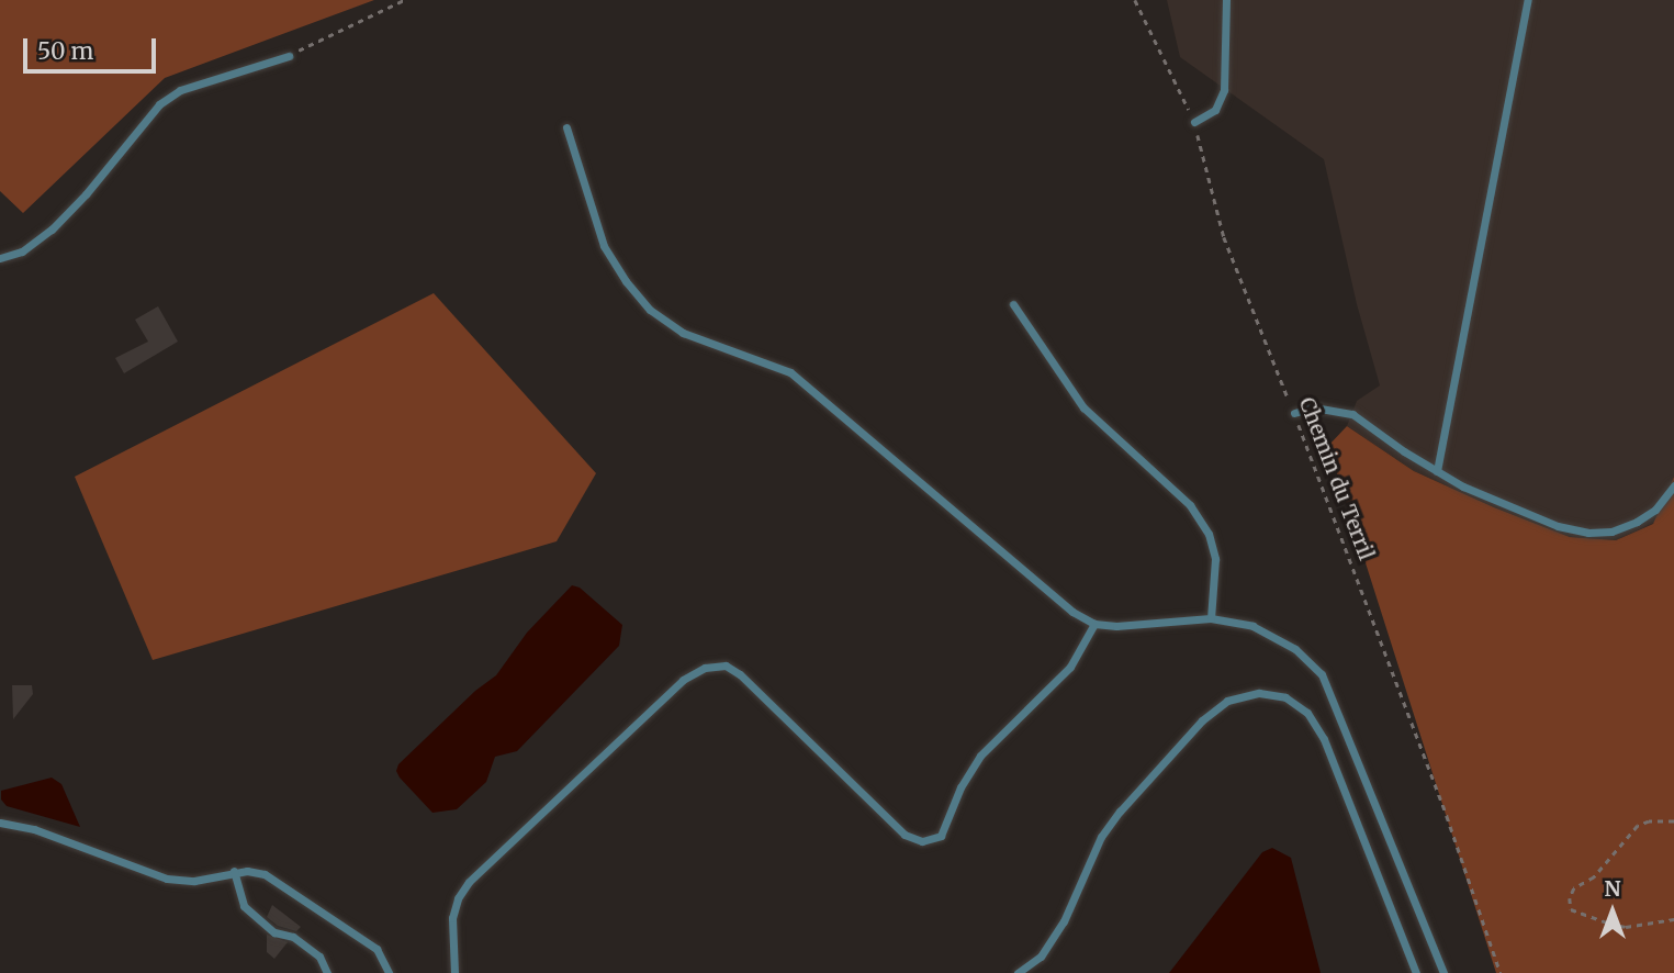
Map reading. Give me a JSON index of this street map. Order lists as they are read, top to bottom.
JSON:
{
  "streets": {
    "path": ["Chemin du Terril"]
  },
  "scale_bar": "50 m",
  "north": "top"
}
